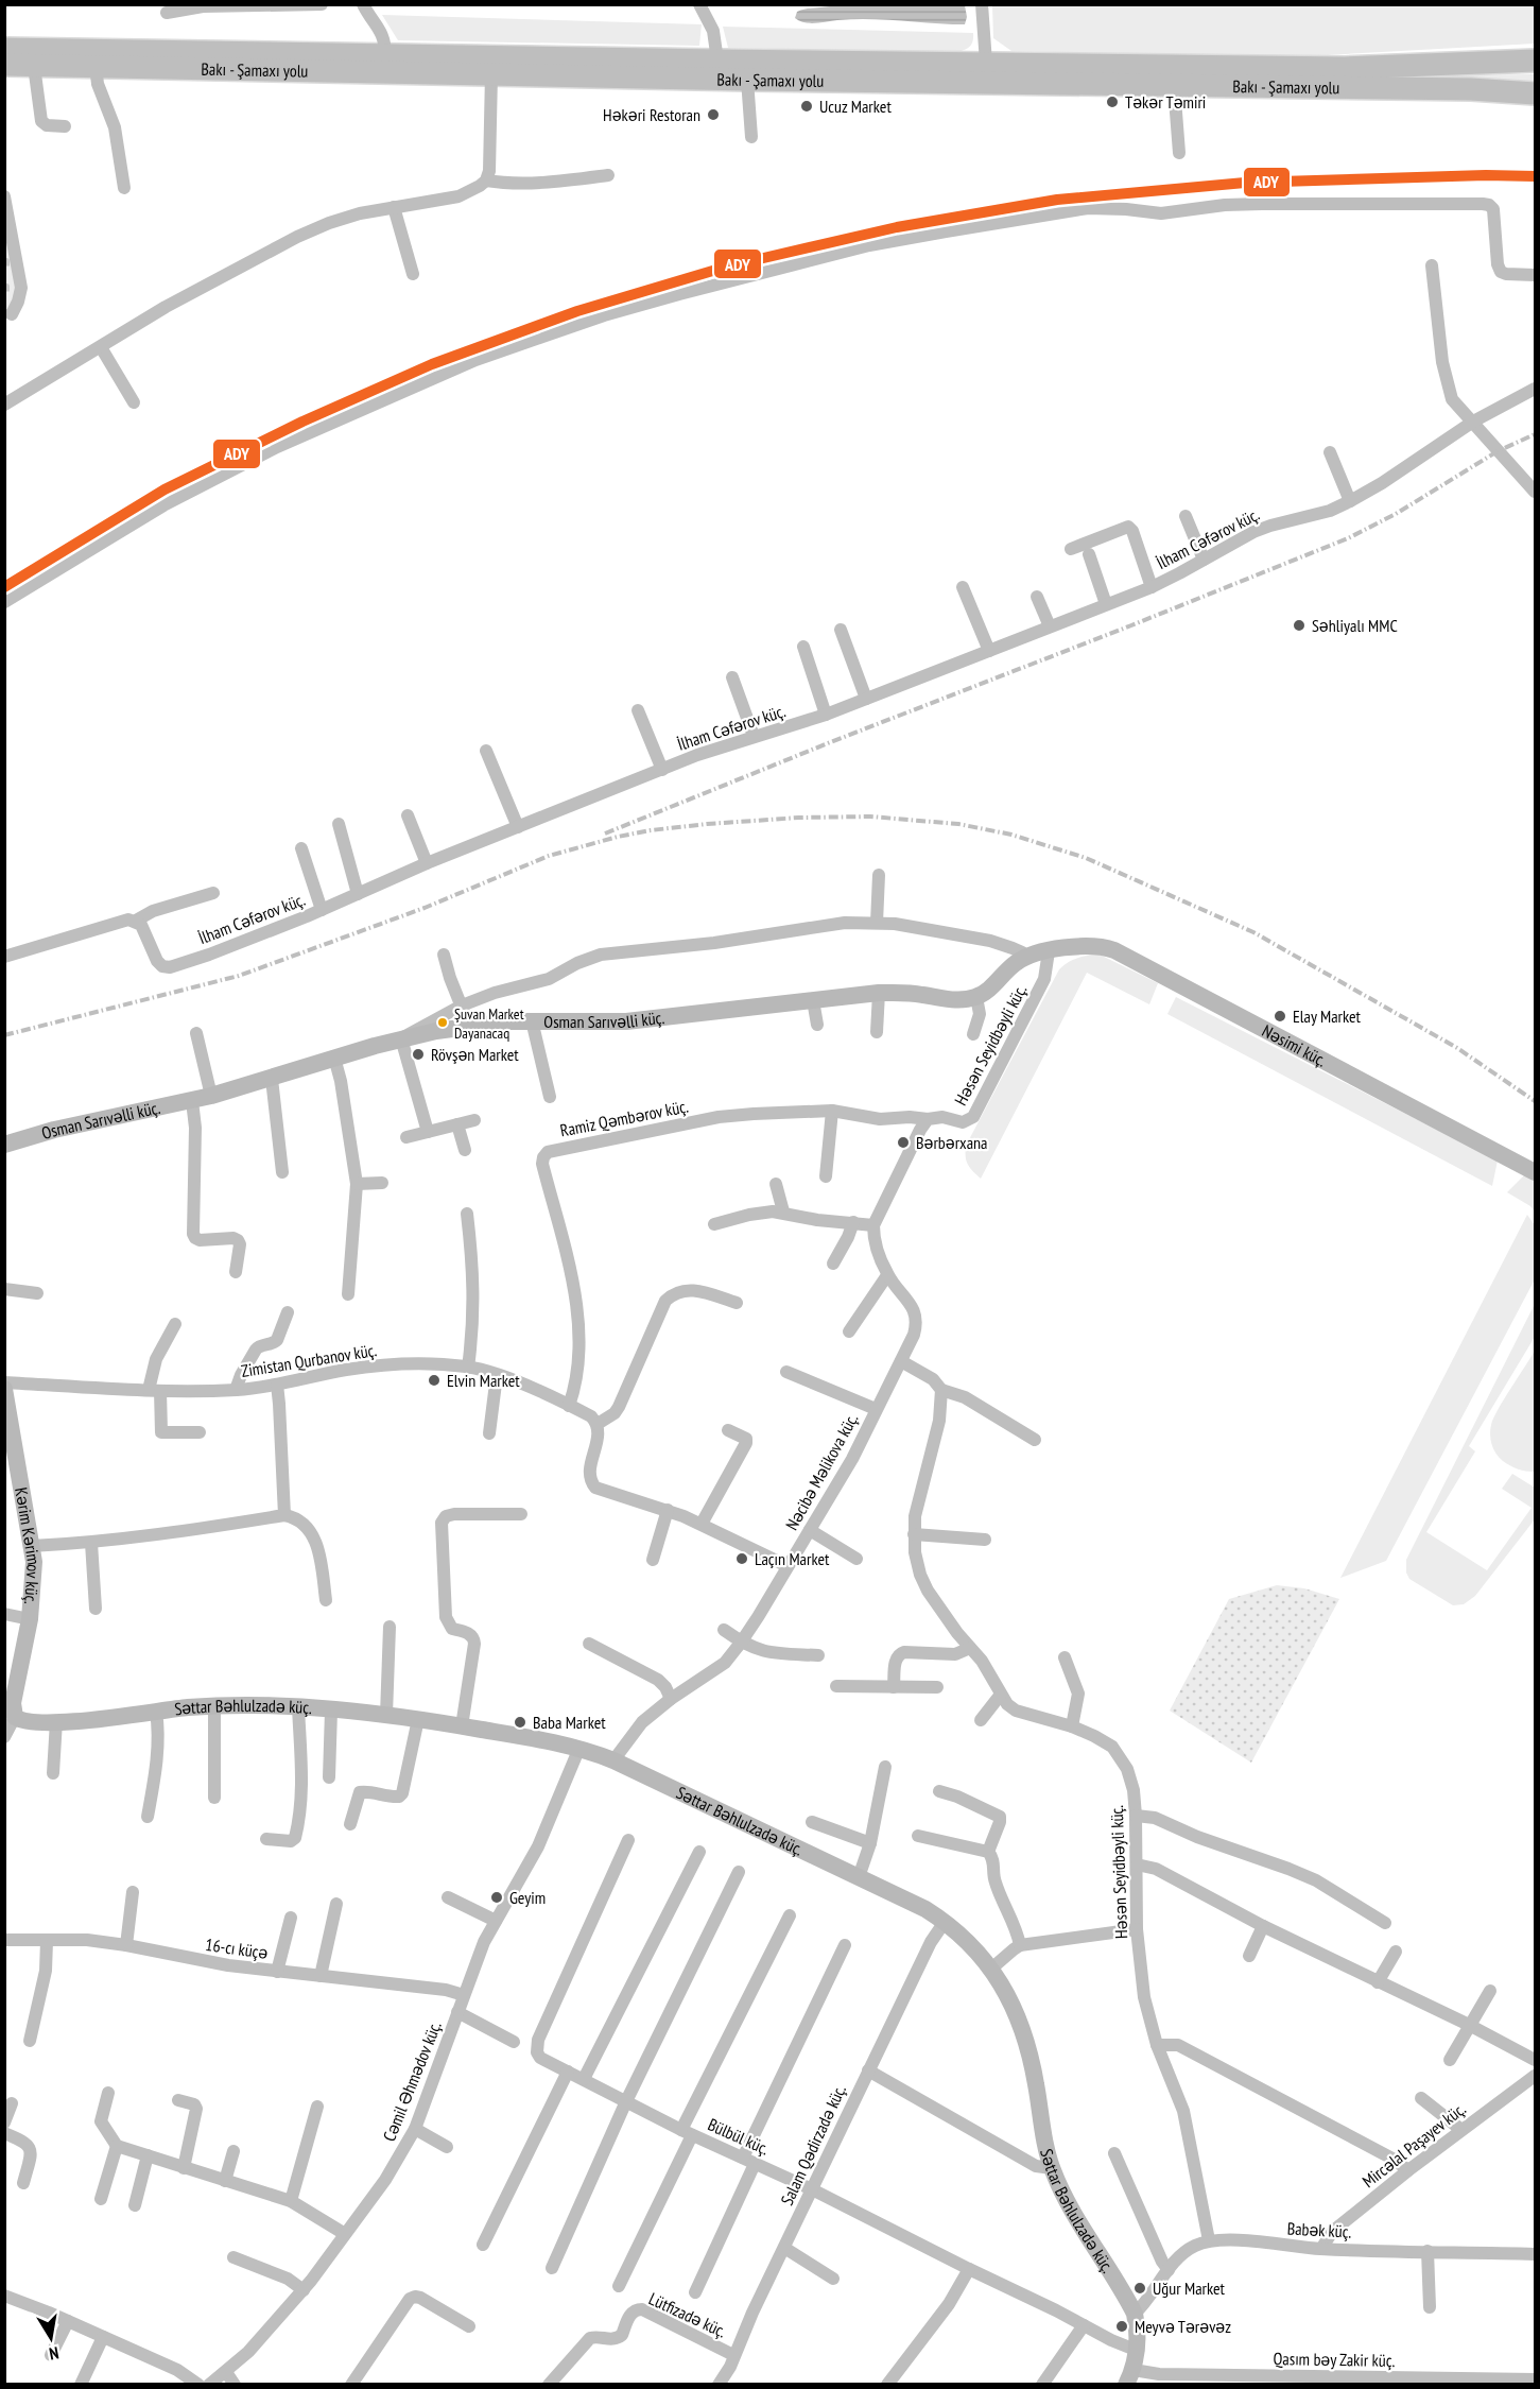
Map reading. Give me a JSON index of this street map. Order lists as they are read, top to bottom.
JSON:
{
  "streets": {
    "highway": ["Bakı - Şamaxı yolu"],
    "street": [
      "İlham Cəfərov küç.",
      "Osman Sarıvəlli küç.",
      "Həsən Seyidbəyli küç.",
      "Nəsimi küç.",
      "Ramiz Qəmbərov küç.",
      "Zimistan Qurbanov küç.",
      "Nəcibə Məlikova küç.",
      "Kərim Kərimov küç.",
      "Səttar Bəhlulzadə küç.",
      "16-cı küçə",
      "Cəmil Əhmədov küç.",
      "Bülbül küç.",
      "Salam Qədirzadə küç.",
      "Mircəlal Paşayev küç.",
      "Babək küç.",
      "Lütfizadə küç.",
      "Qasım bəy Zakir küç."
    ]
  },
  "crossings": [
    ["Həsən Seyidbəyli küç.", "Nəsimi küç."],
    ["Həsən Seyidbəyli küç.", "Ramiz Qəmbərov küç."],
    ["Həsən Seyidbəyli küç.", "Babək küç."],
    ["Ramiz Qəmbərov küç.", "Zimistan Qurbanov küç."],
    ["Nəcibə Məlikova küç.", "Səttar Bəhlulzadə küç."],
    ["Kərim Kərimov küç.", "Səttar Bəhlulzadə küç."],
    ["Səttar Bəhlulzadə küç.", "Cəmil Əhmədov küç."],
    ["Səttar Bəhlulzadə küç.", "Bülbül küç."],
    ["Səttar Bəhlulzadə küç.", "Salam Qədirzadə küç."],
    ["Səttar Bəhlulzadə küç.", "Qasım bəy Zakir küç."],
    ["16-cı küçə", "Cəmil Əhmədov küç."],
    ["Bülbül küç.", "Salam Qədirzadə küç."],
    ["Salam Qədirzadə küç.", "Lütfizadə küç."],
    ["Mircəlal Paşayev küç.", "Babək küç."]
  ],
  "places": [
    "Təkər Təmiri",
    "Ucuz Market",
    "Həkəri Restoran",
    "Səhliyalı MMC",
    "Elay Market",
    "Şuvan Market Dayanacaq",
    "Rövşən Market",
    "Bərbərxana",
    "Elvin Market",
    "Laçın Market",
    "Baba Market",
    "Geyim",
    "Uğur Market",
    "Meyvə Tərəvəz"
  ],
  "lines": ["transit line ADY"],
  "north": "bottom"
}
